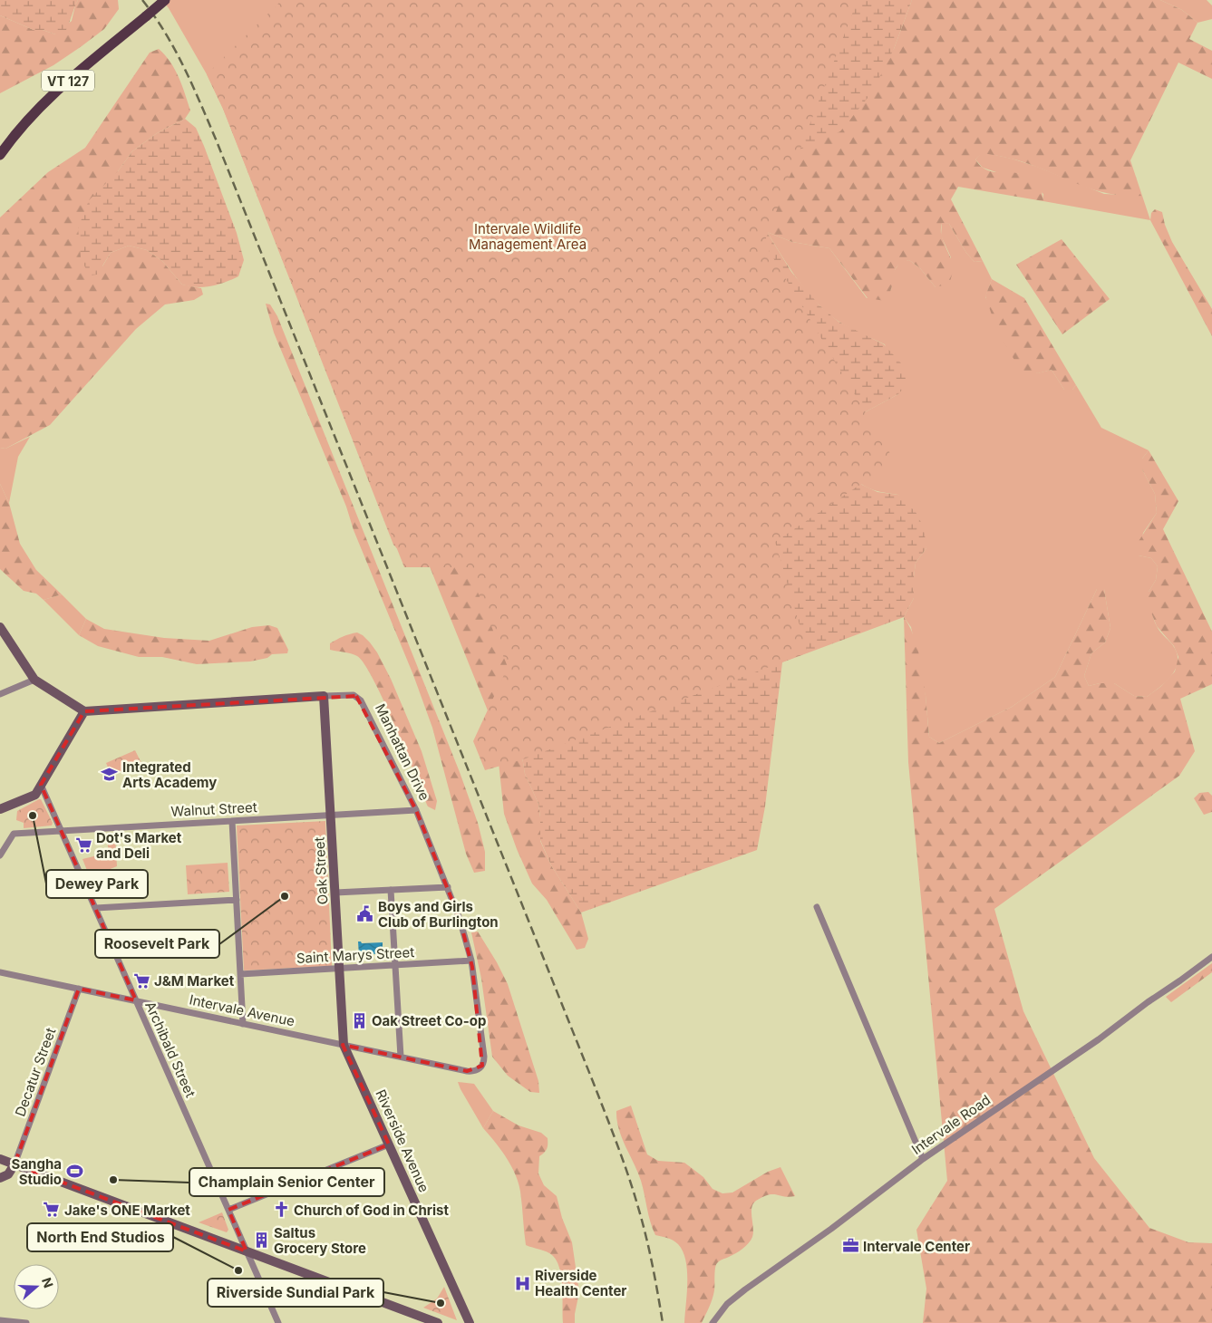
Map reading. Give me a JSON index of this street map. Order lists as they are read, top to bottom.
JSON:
{
  "streets": {
    "main road": ["VT 127"],
    "street": [
      "Manhattan Drive",
      "Walnut Street",
      "Oak Street",
      "Saint Marys Street",
      "Intervale Avenue",
      "Archibald Street",
      "Decatur Street",
      "Intervale Road",
      "Riverside Avenue"
    ]
  },
  "crossings": [
    ["Manhattan Drive", "Walnut Street"],
    ["Manhattan Drive", "Oak Street"],
    ["Manhattan Drive", "Saint Marys Street"],
    ["Manhattan Drive", "Intervale Avenue"],
    ["Walnut Street", "Oak Street"],
    ["Walnut Street", "Archibald Street"],
    ["Oak Street", "Saint Marys Street"],
    ["Oak Street", "Intervale Avenue"],
    ["Oak Street", "Riverside Avenue"],
    ["Intervale Avenue", "Archibald Street"],
    ["Intervale Avenue", "Decatur Street"],
    ["Intervale Avenue", "Riverside Avenue"]
  ],
  "parks": ["Intervale Wildlife Management Area"],
  "places": {
    "school or university": ["Integrated Arts Academy"],
    "other": [
      "Dewey Park",
      "Roosevelt Park",
      "Champlain Senior Center",
      "North End Studios",
      "Riverside Sundial Park"
    ],
    "supermarket": ["Dot's Market and Deli", "J&M Market", "Jake's ONE Market"],
    "public building": ["Boys and Girls Club of Burlington"],
    "building": ["Oak Street Co-op", "Saltus Grocery Store"],
    "sports": ["Sangha Studio"],
    "church": ["Church of God in Christ"],
    "office": ["Intervale Center"],
    "hospital": ["Riverside Health Center"]
  },
  "north": "right"
}
